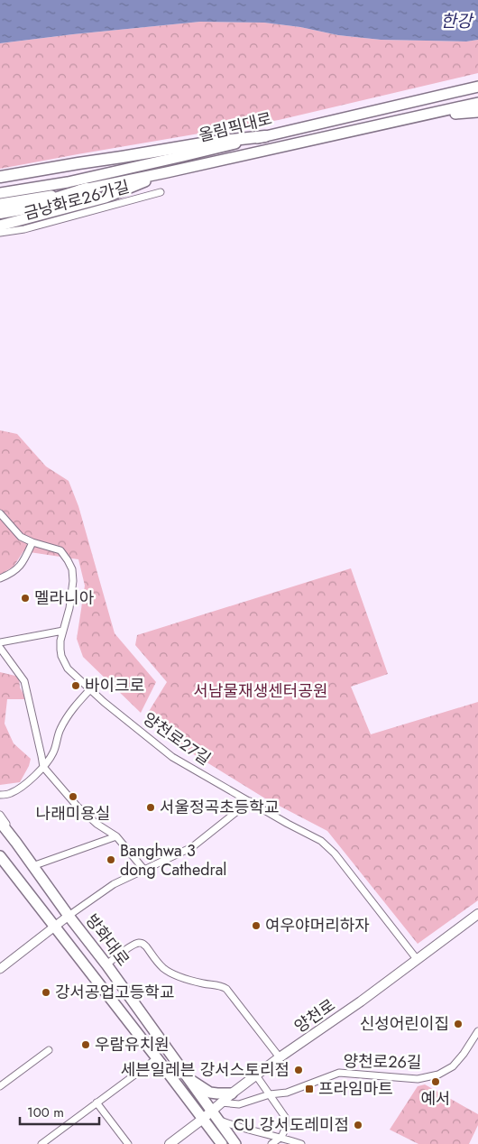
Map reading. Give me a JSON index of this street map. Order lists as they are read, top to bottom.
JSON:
{
  "streets": {
    "main road": ["올림픽대로", "방화대로", "양천로"],
    "street": ["금낭화로26가길", "양천로27길", "양천로26길"]
  },
  "crossings": [
    ["양천로27길", "양천로"],
    ["방화대로", "양천로"],
    ["양천로", "양천로26길"]
  ],
  "water": ["한강"],
  "parks": ["서남물재생센터공원"],
  "places": {
    "other": [
      "멜라니아",
      "바이크로",
      "나래미용실",
      "서울정곡초등학교",
      "Banghwa 3 dong Cathedral",
      "여우야머리하자",
      "강서공업고등학교",
      "신성어린이집",
      "우람유치원",
      "세븐일레븐 강서스토리점",
      "예서",
      "CU 강서도레미점"
    ],
    "transit": ["프라임마트"]
  },
  "scale_bar": "100 m"
}
